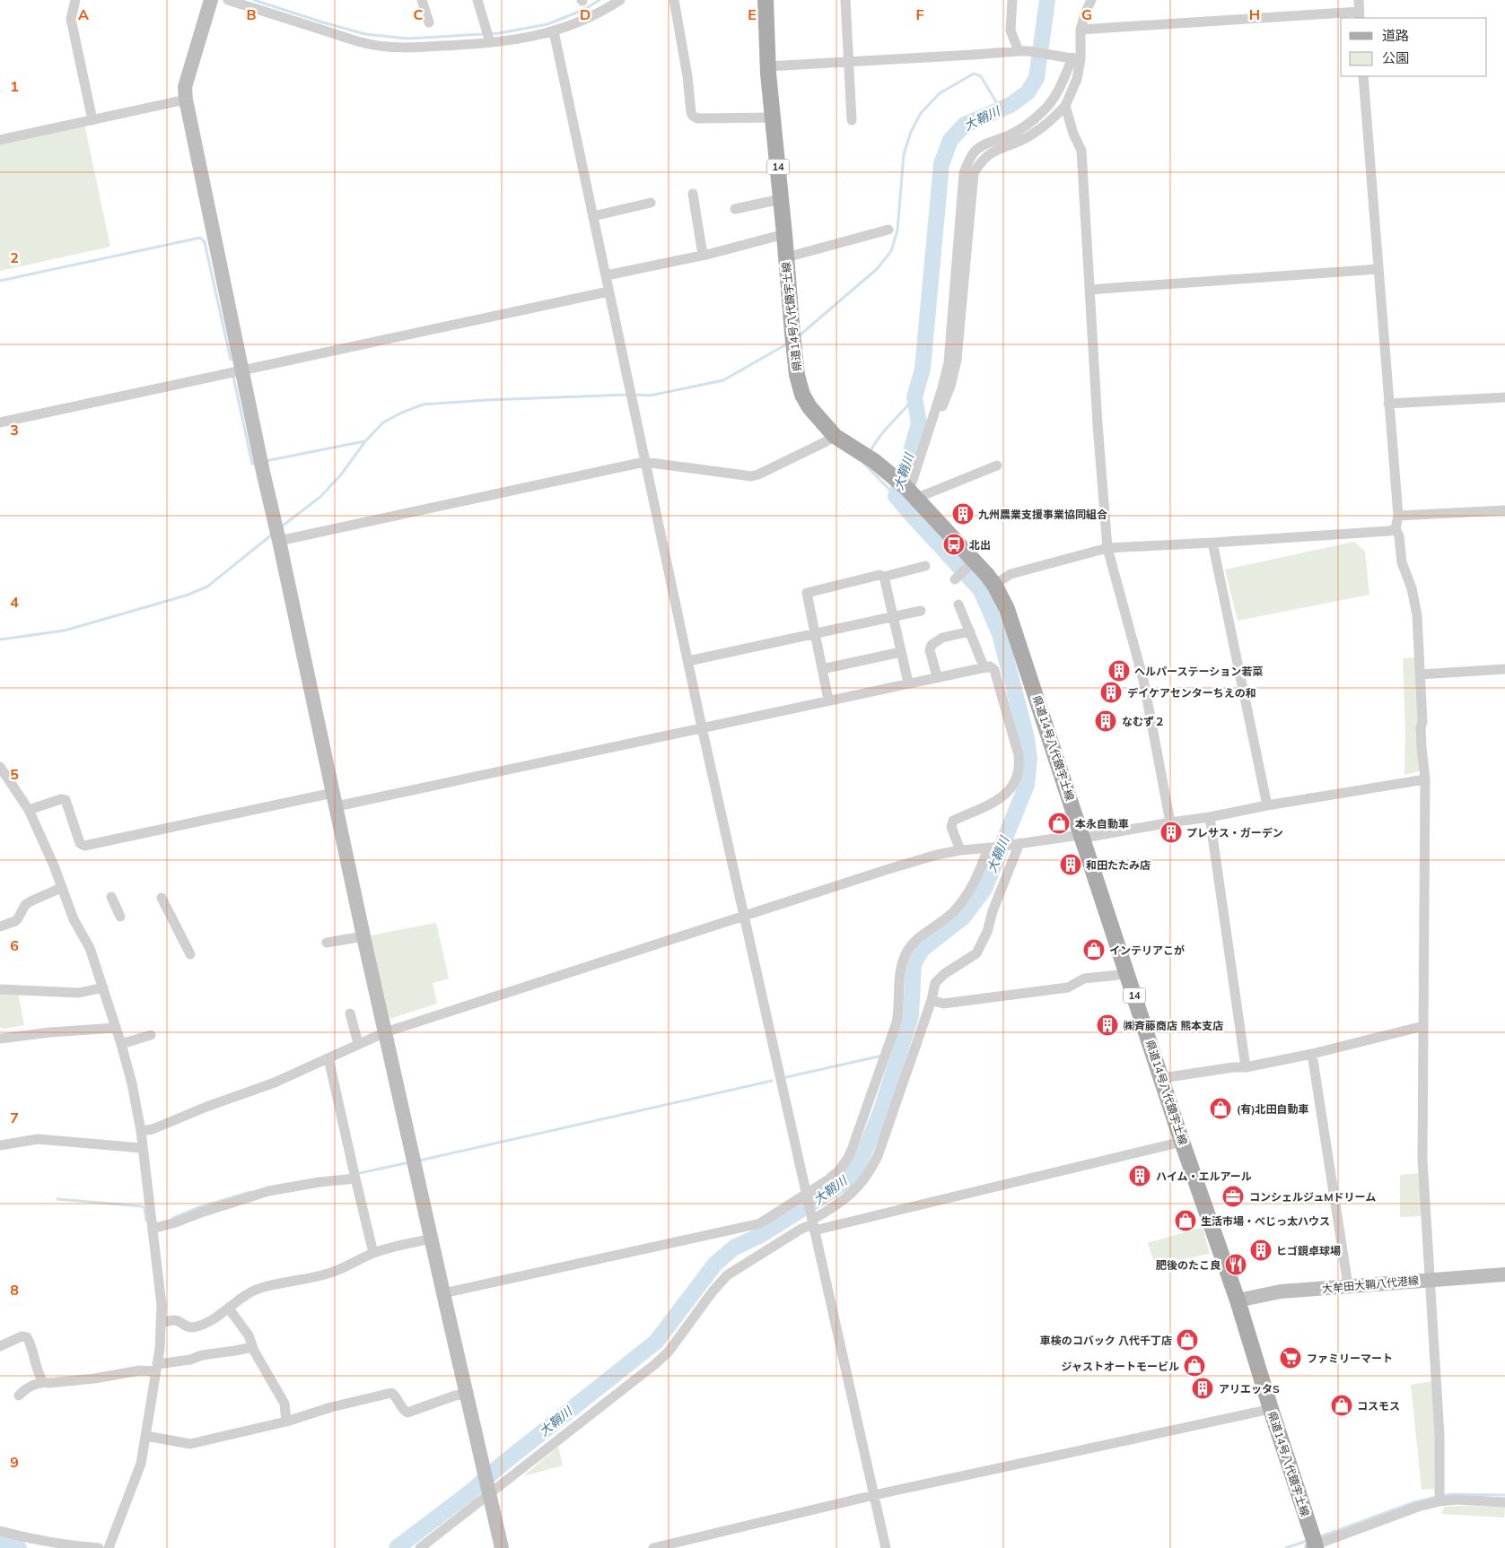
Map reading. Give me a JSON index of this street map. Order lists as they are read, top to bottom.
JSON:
{
  "streets": {
    "main road": ["14", "県道14号八代鏡宇土線"],
    "street": ["大牟田大鞘八代港線"]
  },
  "crossings": [
    ["県道14号八代鏡宇土線", "大牟田大鞘八代港線"]
  ],
  "water": ["大鞘川"],
  "places": {
    "building": [
      "九州農業支援事業協同組合",
      "ヘルパーステーション若菜",
      "デイケアセンターちえの和",
      "なむず２",
      "プレサス・ガーデン",
      "和田たたみ店",
      "㈱斉藤商店 熊本支店",
      "ハイム・エルアール",
      "ヒゴ鏡卓球場",
      "アリエッタS"
    ],
    "bus stop": ["北出"],
    "shop": [
      "本永自動車",
      "インテリアこが",
      "(有)北田自動車",
      "生活市場・べじっ太ハウス",
      "車検のコバック 八代千丁店",
      "ジャストオートモービル",
      "コスモス"
    ],
    "office": ["コンシェルジュMドリーム"],
    "restaurant": ["肥後のたこ良"],
    "supermarket": ["ファミリーマート"]
  },
  "legend": ["道路", "公園"],
  "grid": {
    "columns": [
      "A",
      "B",
      "C",
      "D",
      "E",
      "F",
      "G",
      "H"
    ],
    "rows": [
      "1",
      "2",
      "3",
      "4",
      "5",
      "6",
      "7",
      "8",
      "9"
    ]
  }
}
